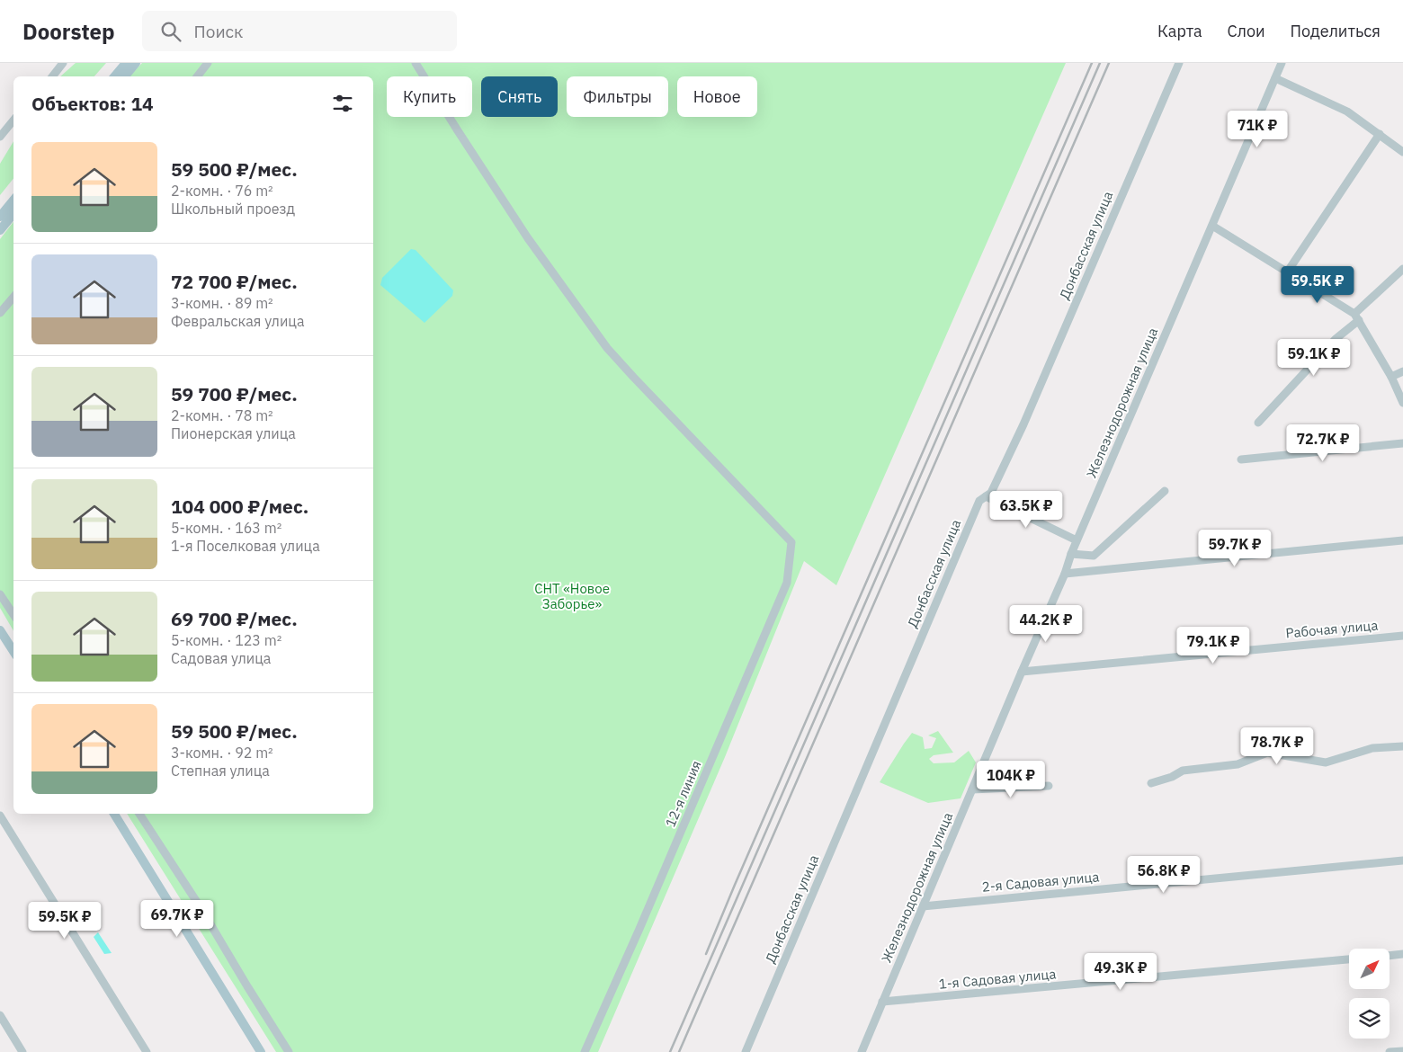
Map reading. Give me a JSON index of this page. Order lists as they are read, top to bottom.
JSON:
{
  "streets": {
    "street": [
      "Донбасская улица",
      "Железнодорожная улица",
      "Рабочая улица",
      "12-я линия",
      "2-я Садовая улица",
      "1-я Садовая улица"
    ]
  },
  "crossings": [
    ["Железнодорожная улица", "Рабочая улица"],
    ["Железнодорожная улица", "2-я Садовая улица"],
    ["Железнодорожная улица", "1-я Садовая улица"]
  ],
  "parks": ["СНТ «Новое Заборье»"],
  "north": "top right",
  "page": {
    "header": "Doorstep",
    "search": "Поиск",
    "nav": ["Карта", "Слои", "Поделиться"],
    "chip": [
      "Купить",
      "Снять",
      "Фильтры",
      "Новое"
    ],
    "heading": "Объектов: 14",
    "price": [
      "71K ₽",
      "59.5K ₽",
      "59.1K ₽",
      "72.7K ₽",
      "63.5K ₽",
      "59.7K ₽",
      "44.2K ₽",
      "79.1K ₽",
      "78.7K ₽",
      "104K ₽",
      "56.8K ₽",
      "69.7K ₽",
      "59.5K ₽",
      "49.3K ₽"
    ],
    "list": [
      {
        "name": "59 500 ₽/мес.",
        "note": "2-комн. · 76 m² · Школьный проезд"
      },
      {
        "name": "72 700 ₽/мес.",
        "note": "3-комн. · 89 m² · Февральская улица"
      },
      {
        "name": "59 700 ₽/мес.",
        "note": "2-комн. · 78 m² · Пионерская улица"
      },
      {
        "name": "104 000 ₽/мес.",
        "note": "5-комн. · 163 m² · 1-я Поселковая улица"
      },
      {
        "name": "69 700 ₽/мес.",
        "note": "5-комн. · 123 m² · Садовая улица"
      },
      {
        "name": "59 500 ₽/мес.",
        "note": "3-комн. · 92 m² · Степная улица"
      }
    ]
  }
}
